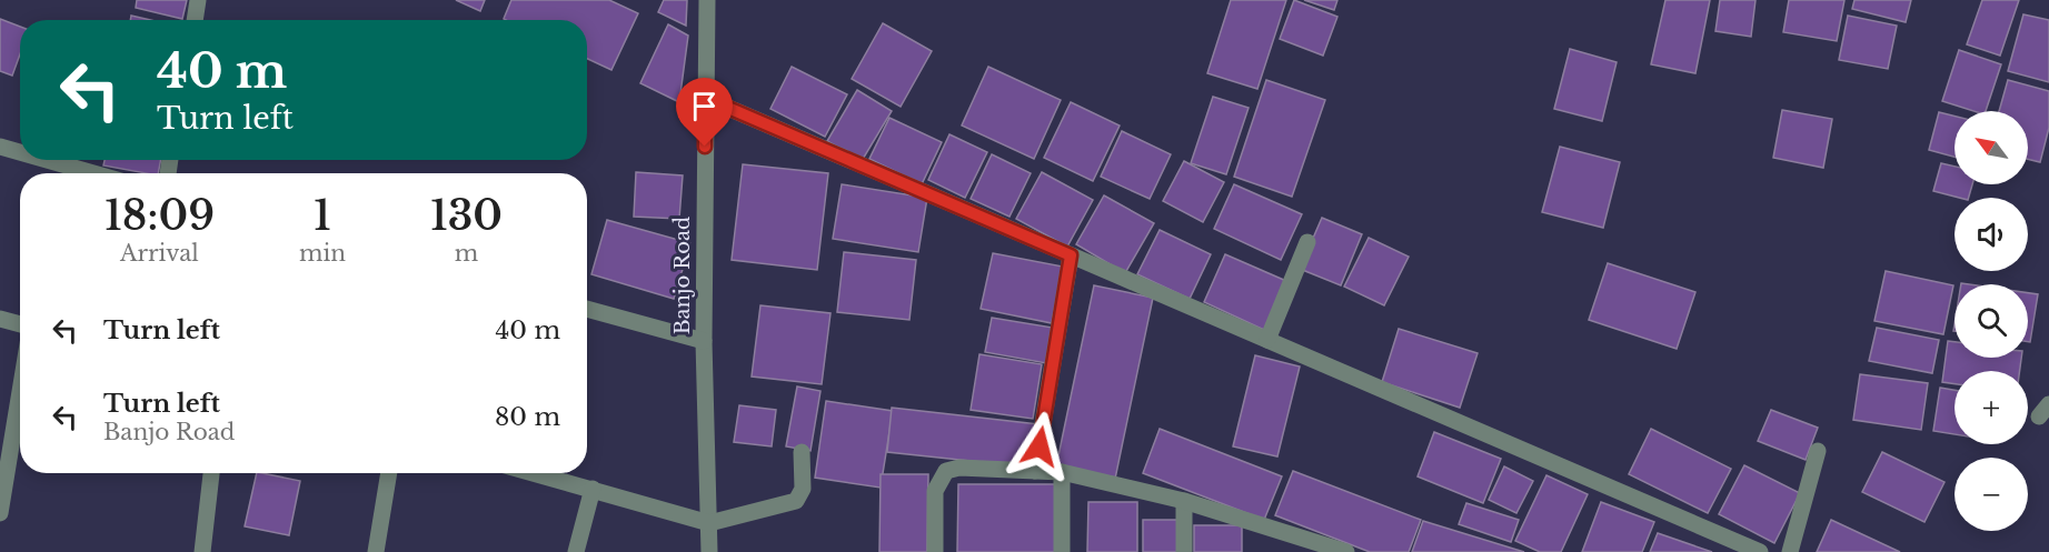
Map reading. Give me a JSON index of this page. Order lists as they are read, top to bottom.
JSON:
{
  "streets": {
    "street": ["Banjo Road"]
  },
  "north": "top left",
  "page": {
    "turn": ["40 m", "Turn left"],
    "map_buttons": ["+", "−"],
    "eta": [
      "18:09",
      "Arrival",
      "1",
      "min",
      "130",
      "m"
    ],
    "list": [
      {
        "name": "Turn left",
        "value": "40 m"
      },
      {
        "name": "Turn left",
        "note": "Banjo Road",
        "value": "80 m"
      }
    ]
  }
}
